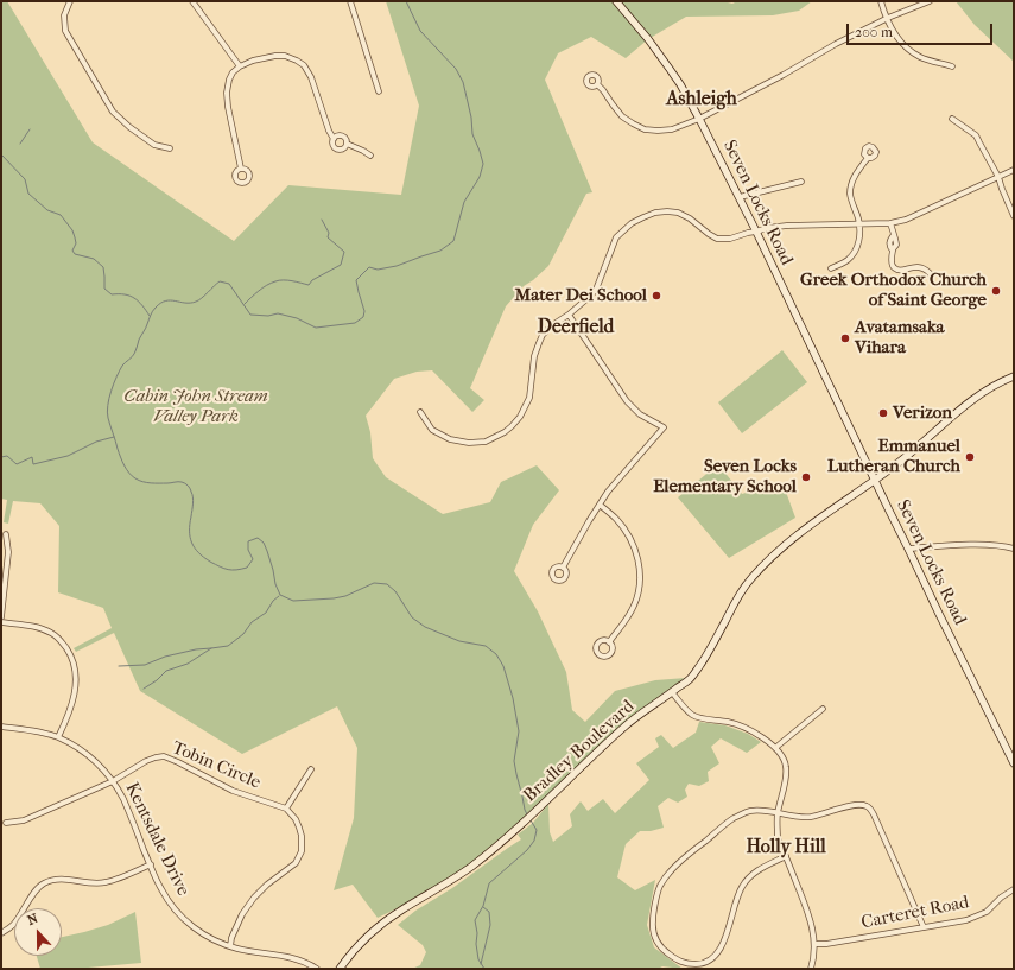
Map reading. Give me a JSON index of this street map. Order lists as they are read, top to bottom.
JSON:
{
  "streets": {
    "main road": ["Seven Locks Road", "Bradley Boulevard"],
    "street": ["Tobin Circle", "Kentsdale Drive", "Carteret Road"]
  },
  "crossings": [
    ["Seven Locks Road", "Bradley Boulevard"],
    ["Tobin Circle", "Kentsdale Drive"]
  ],
  "districts": ["Ashleigh", "Deerfield", "Holly Hill"],
  "parks": ["Cabin John Stream Valley Park"],
  "places": [
    "Greek Orthodox Church of Saint George",
    "Mater Dei School",
    "Avatamsaka Vihara",
    "Verizon",
    "Emmanuel Lutheran Church",
    "Seven Locks Elementary School"
  ],
  "scale_bar": "200 m",
  "north": "top"
}
